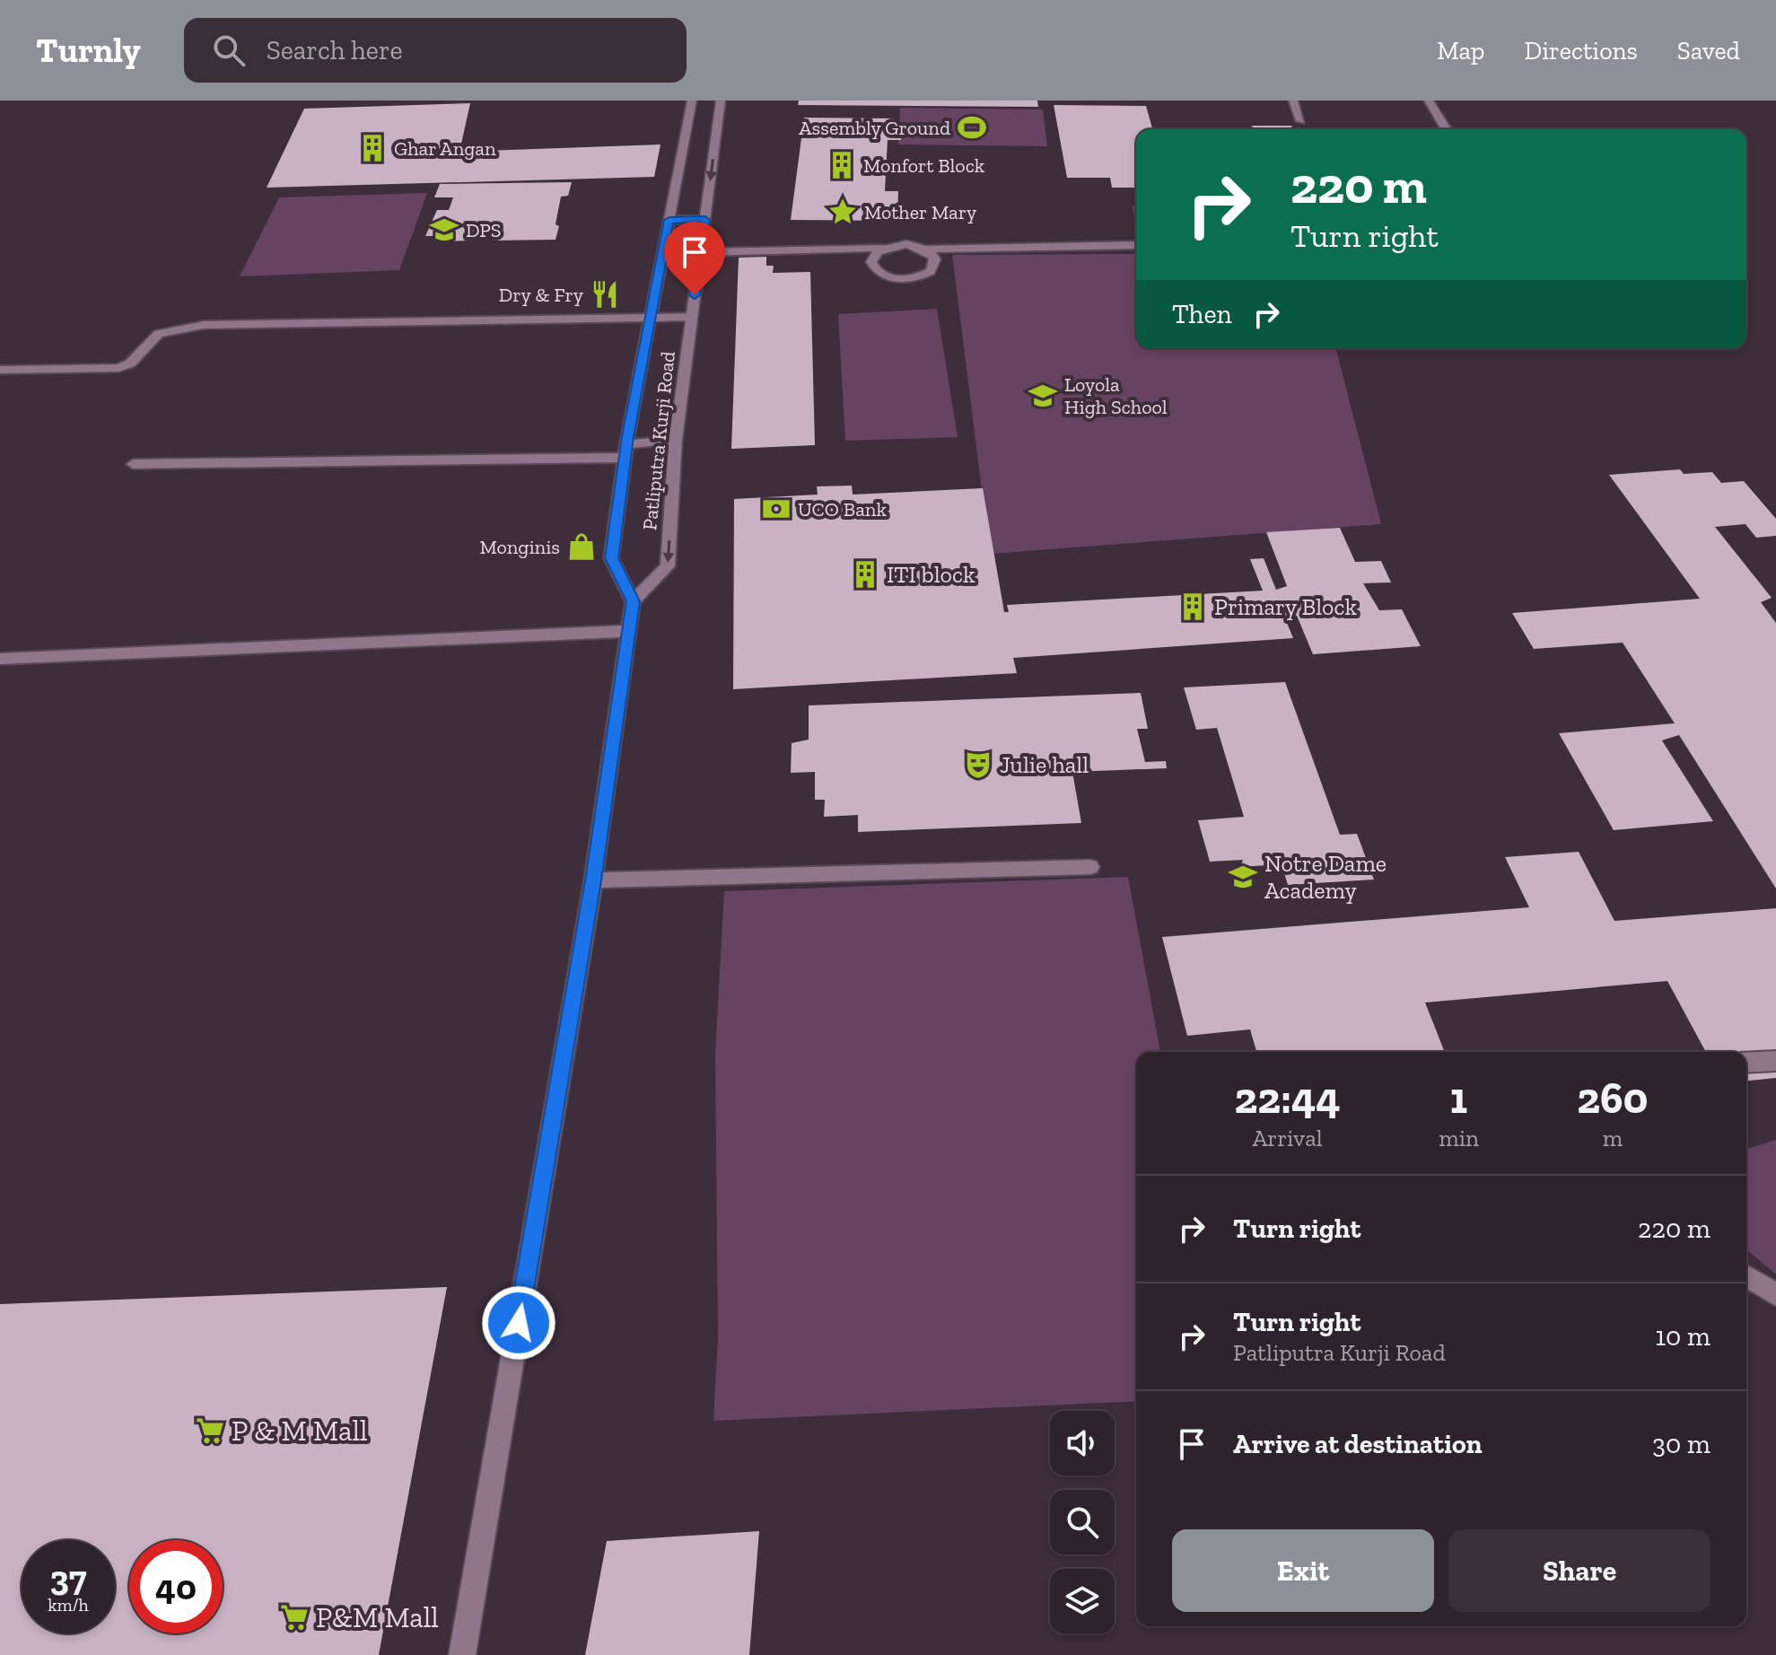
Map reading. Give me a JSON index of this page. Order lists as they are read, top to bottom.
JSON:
{
  "streets": {
    "street": ["Patliputra Kurji Road"]
  },
  "places": {
    "sports": ["Assembly Ground"],
    "building": [
      "Ghar Angan",
      "Monfort Block",
      "ITI block",
      "Primary Block"
    ],
    "place": ["Mother Mary"],
    "school or university": ["DPS", "Loyola High School", "Notre Dame Academy"],
    "restaurant": ["Dry & Fry"],
    "bank": ["UCO Bank"],
    "shop": ["Monginis"],
    "theatre": ["Julie hall"],
    "supermarket": ["P & M Mall", "P&M Mall"]
  },
  "page": {
    "header": "Turnly",
    "search": "Search here",
    "nav": ["Map", "Directions", "Saved"],
    "turn": ["220 m", "Turn right"],
    "then": "Then",
    "eta": [
      "22:44",
      "Arrival",
      "1",
      "min",
      "260",
      "m"
    ],
    "list": [
      {
        "name": "Turn right",
        "value": "220 m"
      },
      {
        "name": "Turn right",
        "note": "Patliputra Kurji Road",
        "value": "10 m"
      },
      {
        "name": "Arrive at destination",
        "value": "30 m"
      }
    ],
    "buttons": ["Exit", "Share"],
    "speed": "37 km/h",
    "limit": "40"
  }
}
